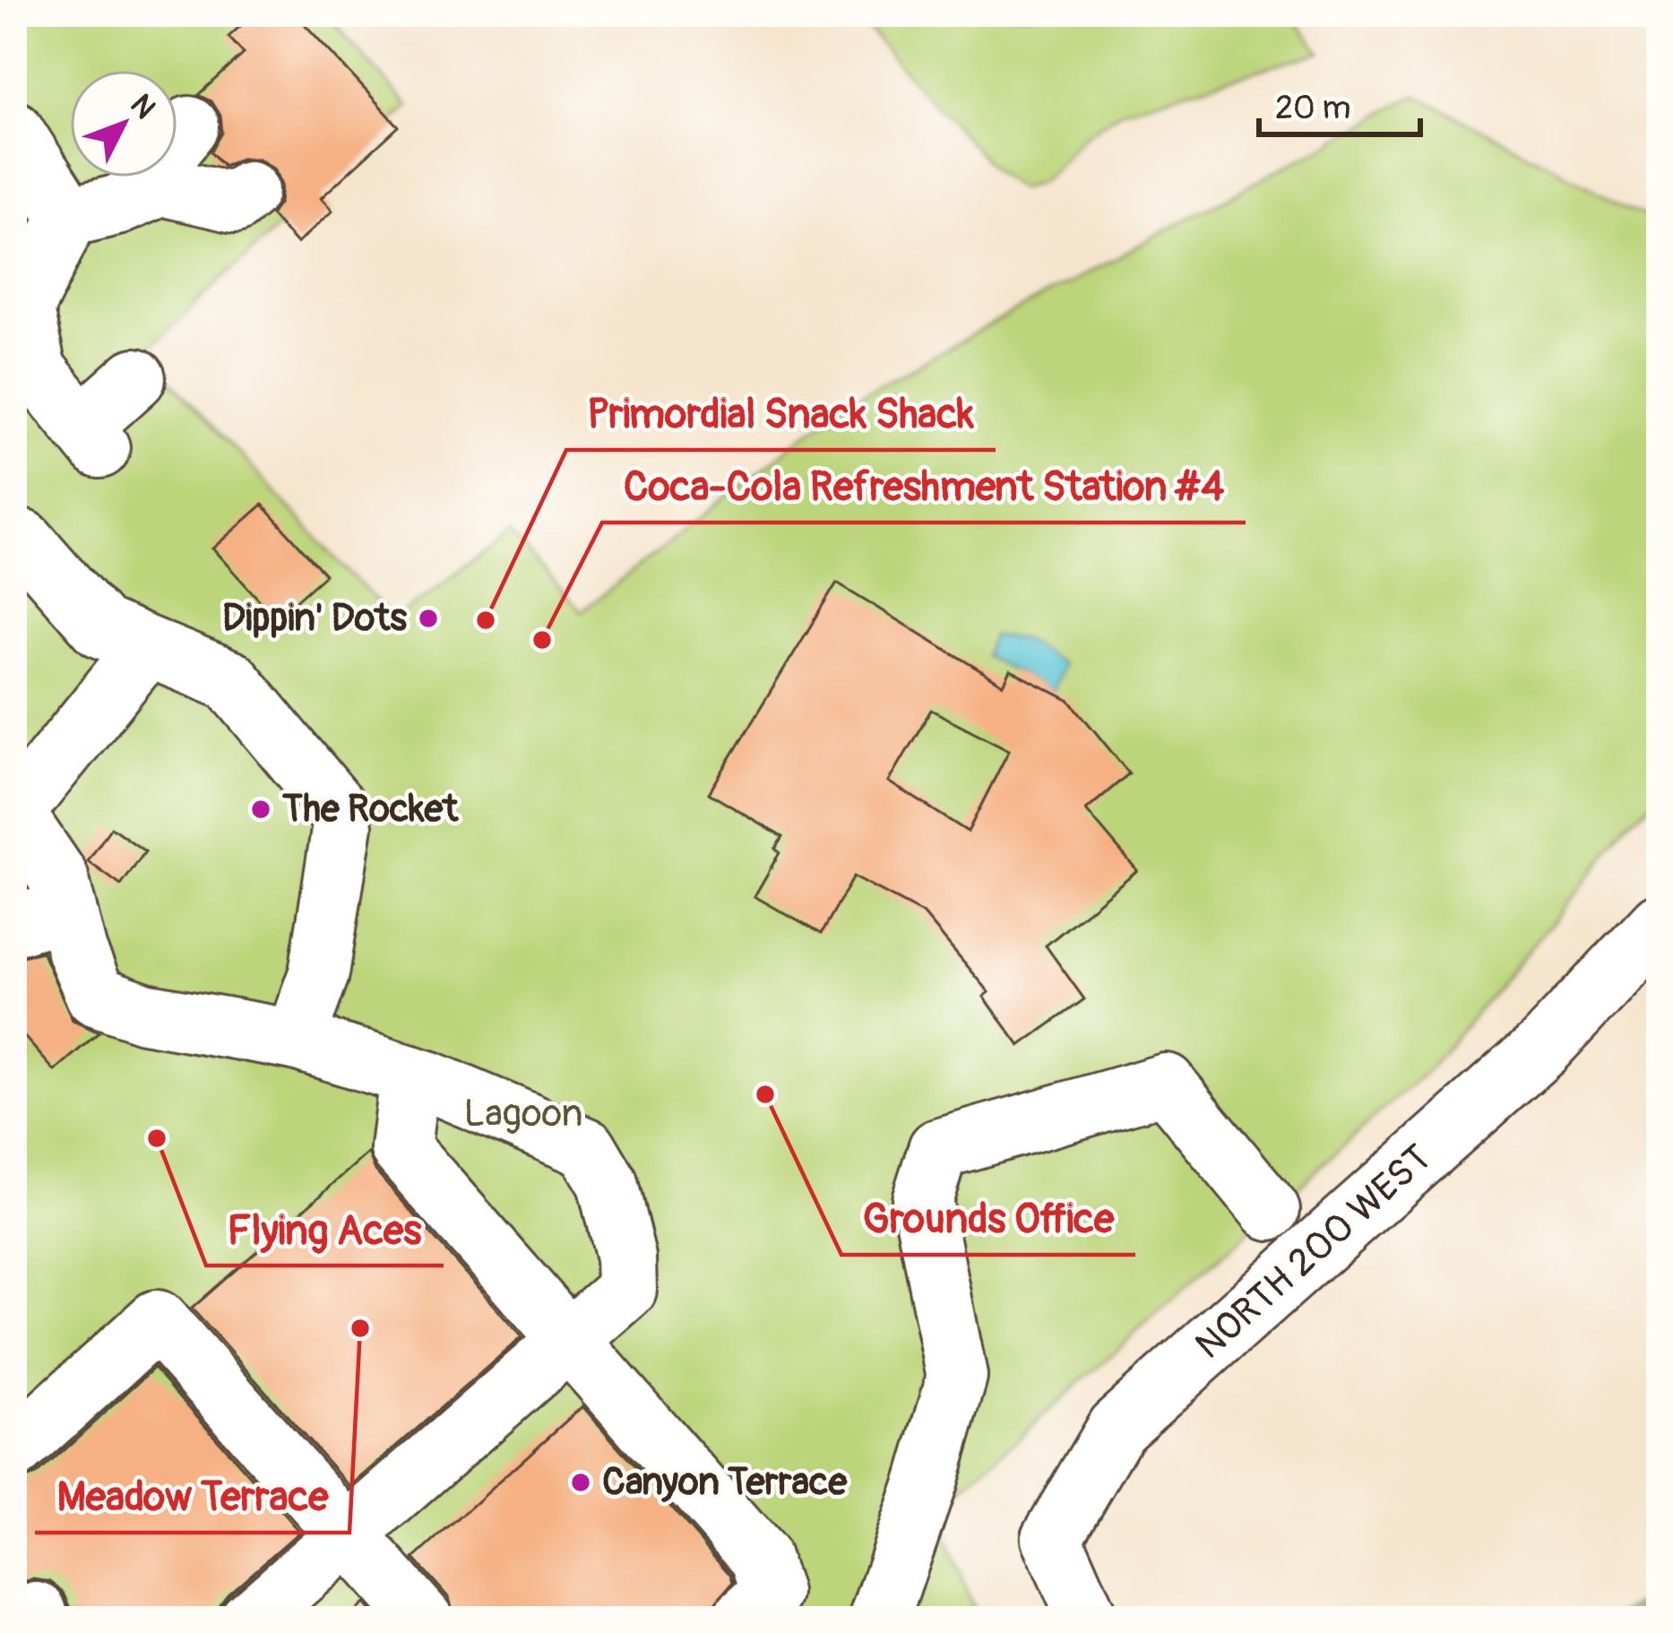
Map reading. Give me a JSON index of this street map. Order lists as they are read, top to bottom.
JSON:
{
  "streets": {
    "street": ["NORTH 200 WEST"]
  },
  "parks": ["Lagoon"],
  "places": [
    "Dippin' Dots",
    "Primordial Snack Shack",
    "Coca-Cola Refreshment Station #4",
    "The Rocket",
    "Grounds Office",
    "Flying Aces",
    "Meadow Terrace",
    "Canyon Terrace"
  ],
  "scale_bar": "20 m",
  "north": "top right"
}
